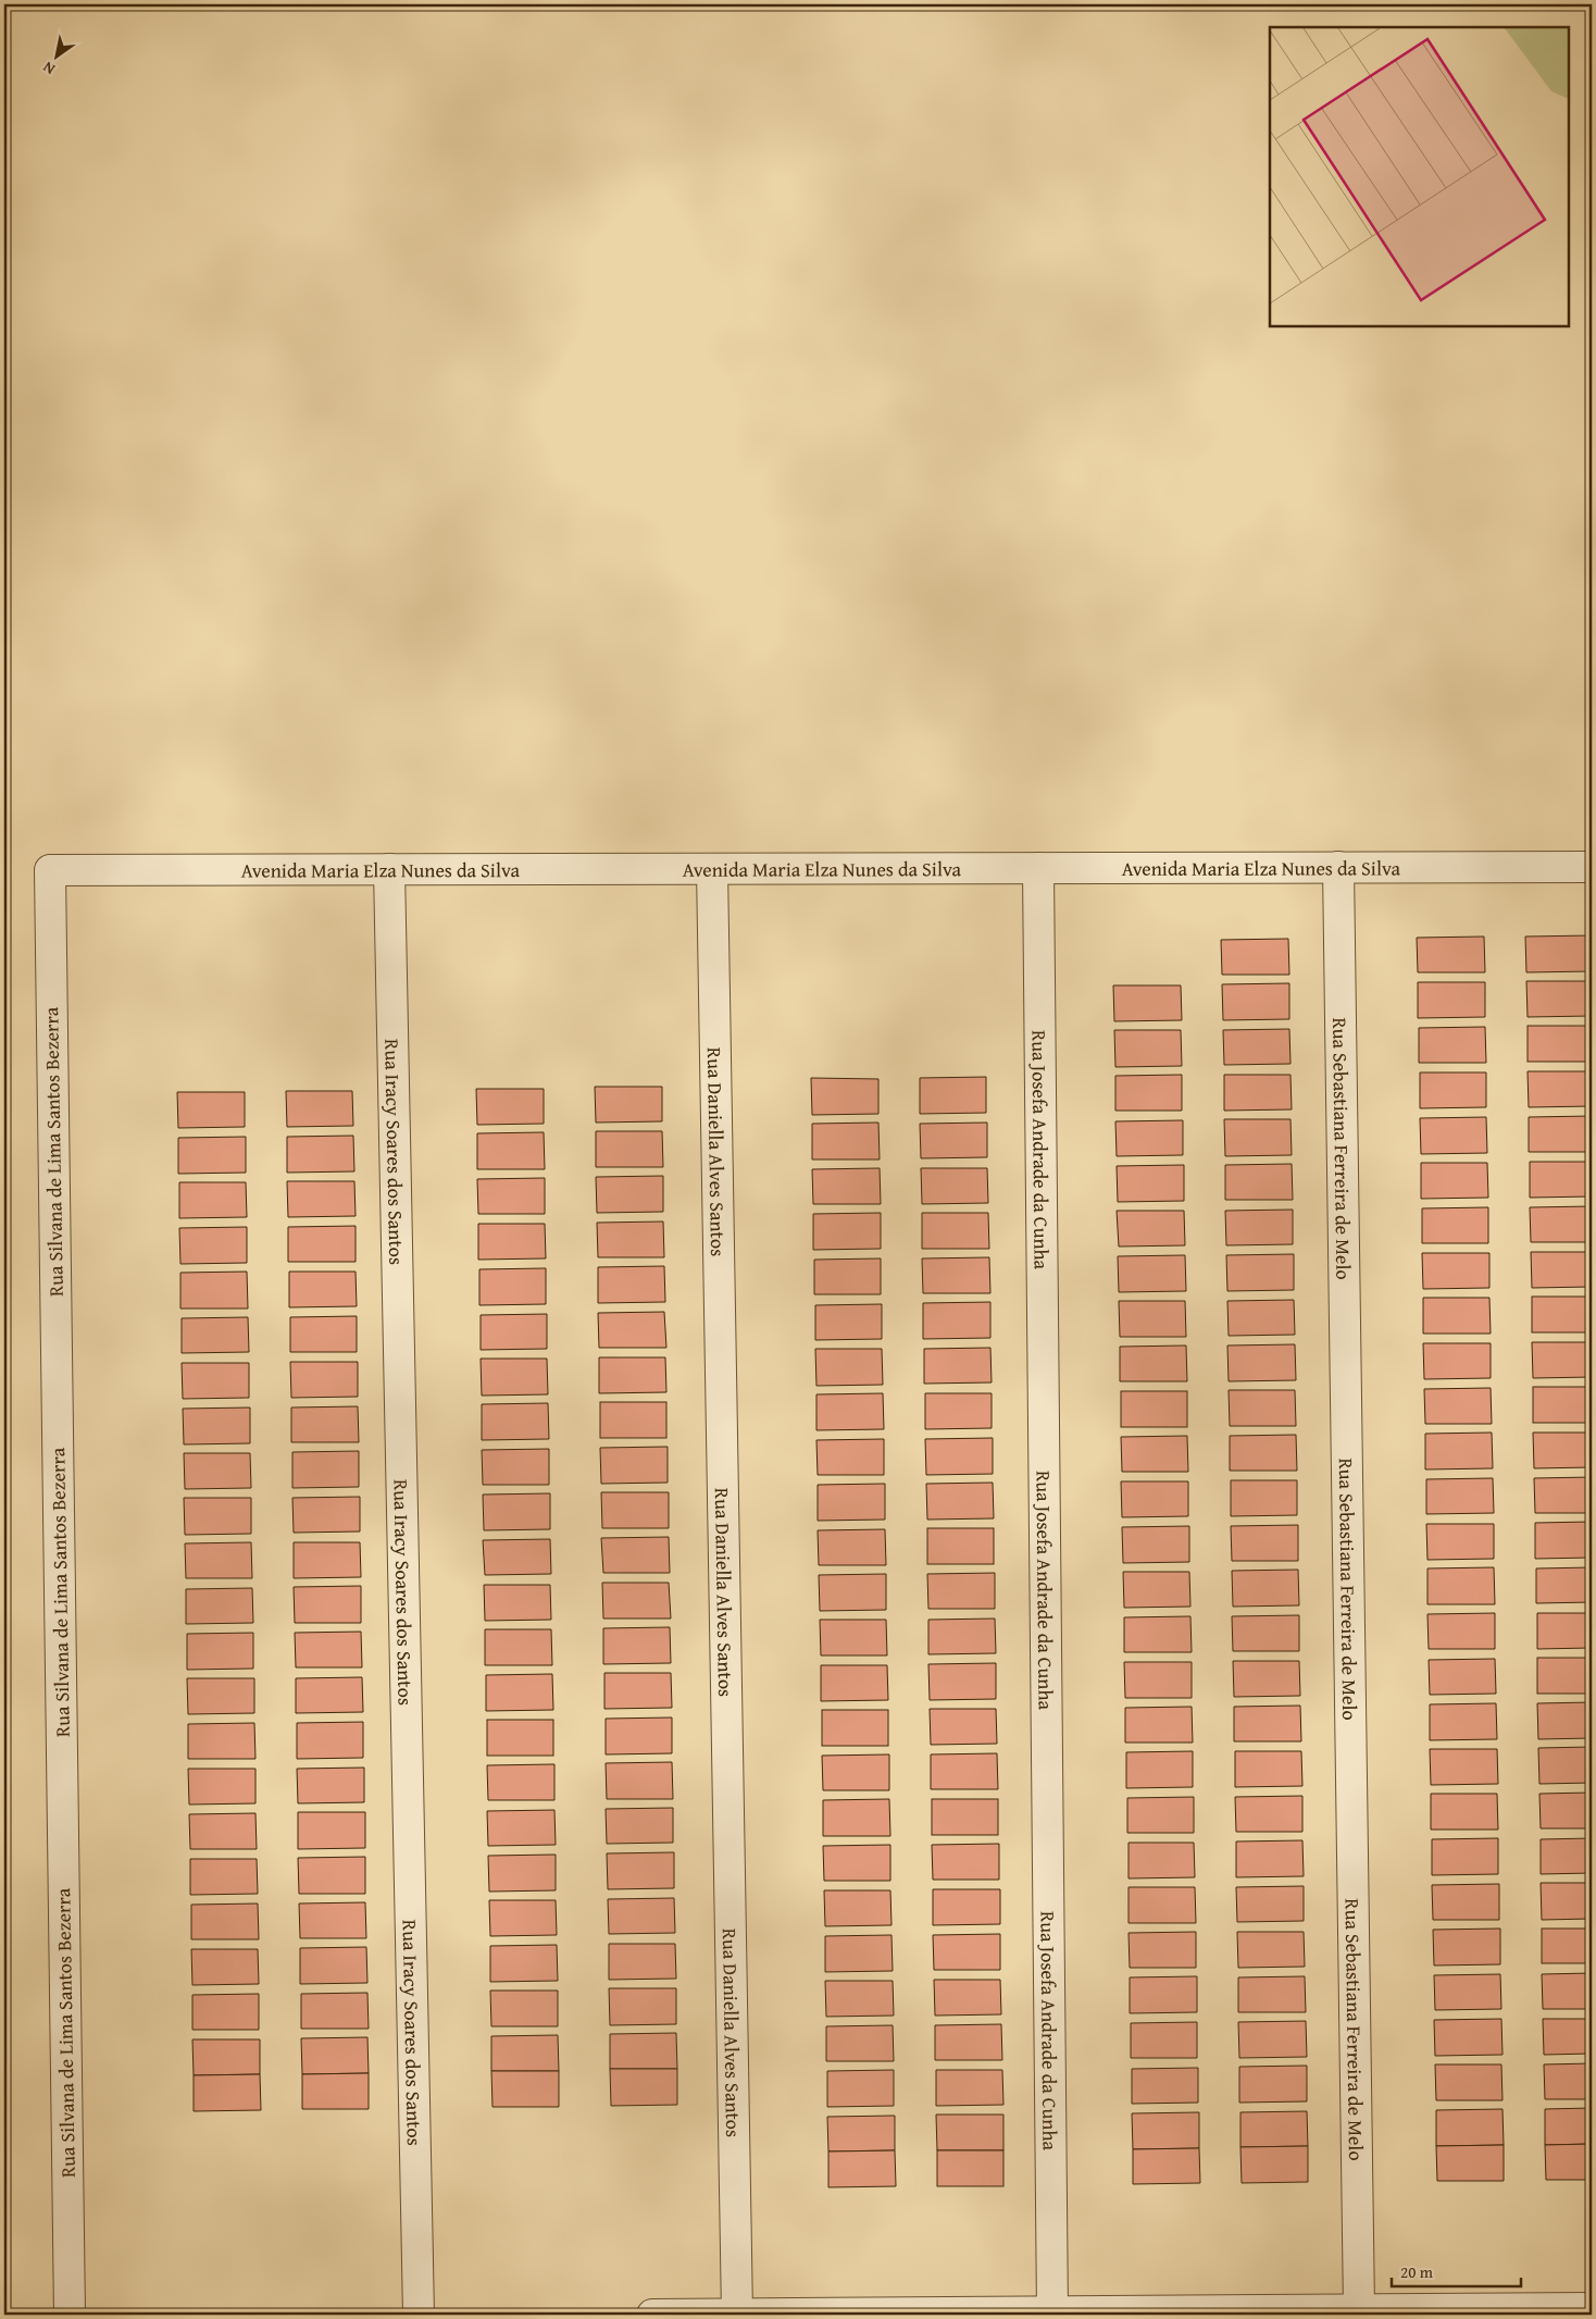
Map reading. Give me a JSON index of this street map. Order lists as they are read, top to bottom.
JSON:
{
  "streets": {
    "street": [
      "Avenida Maria Elza Nunes da Silva",
      "Rua Sebastiana Ferreira de Melo",
      "Rua Josefa Andrade da Cunha",
      "Rua Daniella Alves Santos",
      "Rua Silvana de Lima Santos Bezerra",
      "Rua Iracy Soares dos Santos"
    ]
  },
  "crossings": [
    ["Avenida Maria Elza Nunes da Silva", "Rua Sebastiana Ferreira de Melo"],
    ["Avenida Maria Elza Nunes da Silva", "Rua Josefa Andrade da Cunha"],
    ["Avenida Maria Elza Nunes da Silva", "Rua Daniella Alves Santos"],
    ["Avenida Maria Elza Nunes da Silva", "Rua Silvana de Lima Santos Bezerra"],
    ["Avenida Maria Elza Nunes da Silva", "Rua Iracy Soares dos Santos"]
  ],
  "scale_bar": "20 m",
  "north": "bottom left"
}
